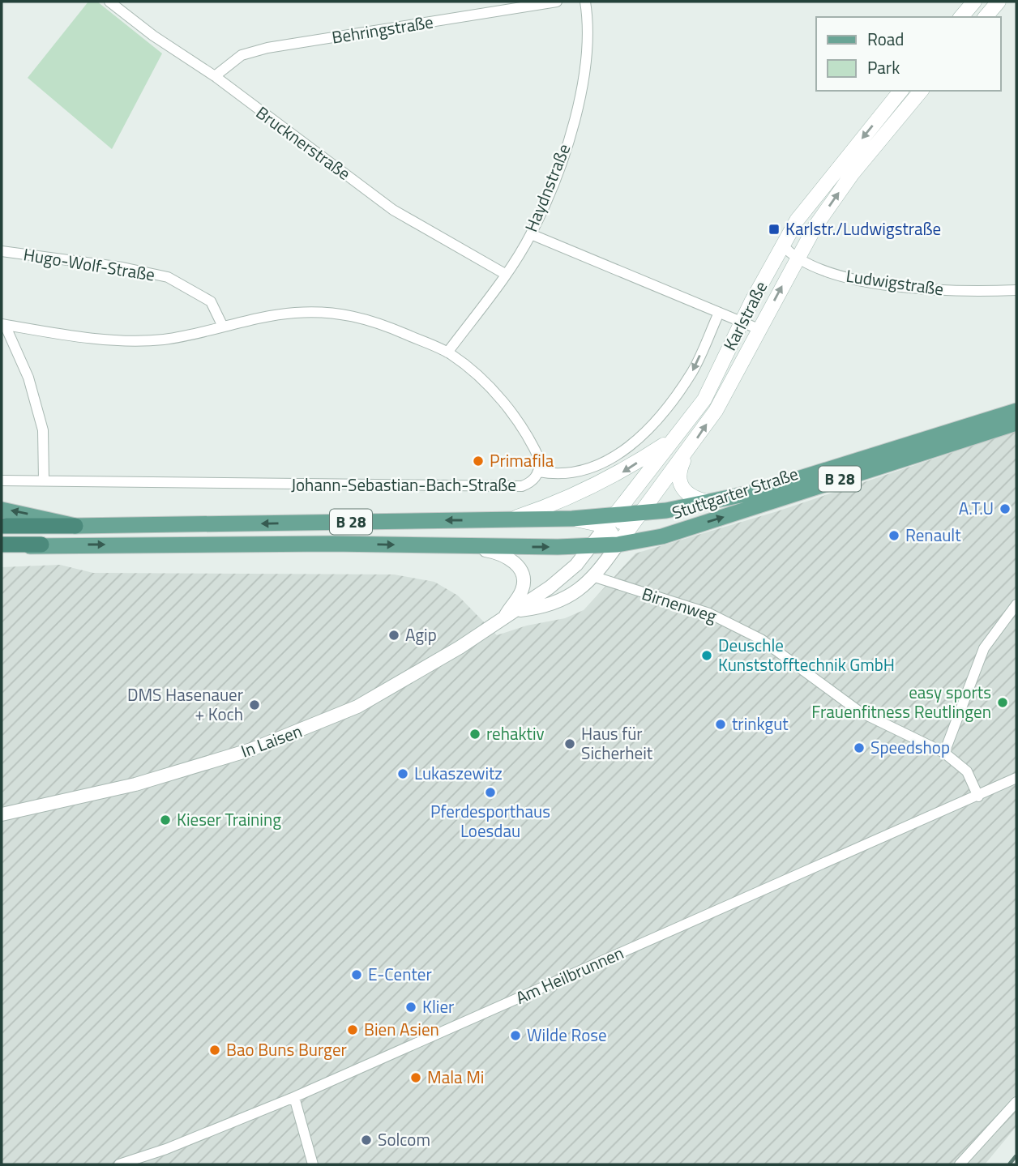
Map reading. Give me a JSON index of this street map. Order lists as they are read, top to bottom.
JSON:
{
  "streets": {
    "highway": ["B 28"],
    "main road": ["Karlstraße", "Stuttgarter Straße"],
    "street": [
      "Behringstraße",
      "Brucknerstraße",
      "Haydnstraße",
      "Hugo-Wolf-Straße",
      "Ludwigstraße",
      "Johann-Sebastian-Bach-Straße",
      "Birnenweg",
      "In Laisen",
      "Am Heilbrunnen"
    ]
  },
  "crossings": [
    ["Behringstraße", "Brucknerstraße"],
    ["Brucknerstraße", "Haydnstraße"],
    ["Ludwigstraße", "Karlstraße"],
    ["Karlstraße", "B 28"],
    ["Karlstraße", "Stuttgarter Straße"],
    ["Karlstraße", "In Laisen"],
    ["B 28", "Stuttgarter Straße"],
    ["B 28", "In Laisen"],
    ["Stuttgarter Straße", "In Laisen"],
    ["Birnenweg", "In Laisen"],
    ["Birnenweg", "Am Heilbrunnen"]
  ],
  "places": {
    "transit": ["Karlstr./Ludwigstraße"],
    "other": [
      "Primafila",
      "A.T.U",
      "Renault",
      "Agip",
      "Deuschle Kunststofftechnik GmbH",
      "easy sports Frauenfitness Reutlingen",
      "DMS Hasenauer + Koch",
      "trinkgut",
      "rehaktiv",
      "Haus für Sicherheit",
      "Speedshop",
      "Lukaszewitz",
      "Pferdesporthaus Loesdau",
      "Kieser Training",
      "E-Center",
      "Klier",
      "Bien Asien",
      "Wilde Rose",
      "Bao Buns Burger",
      "Mala Mi",
      "Solcom"
    ]
  },
  "legend": ["Road", "Park"]
}
